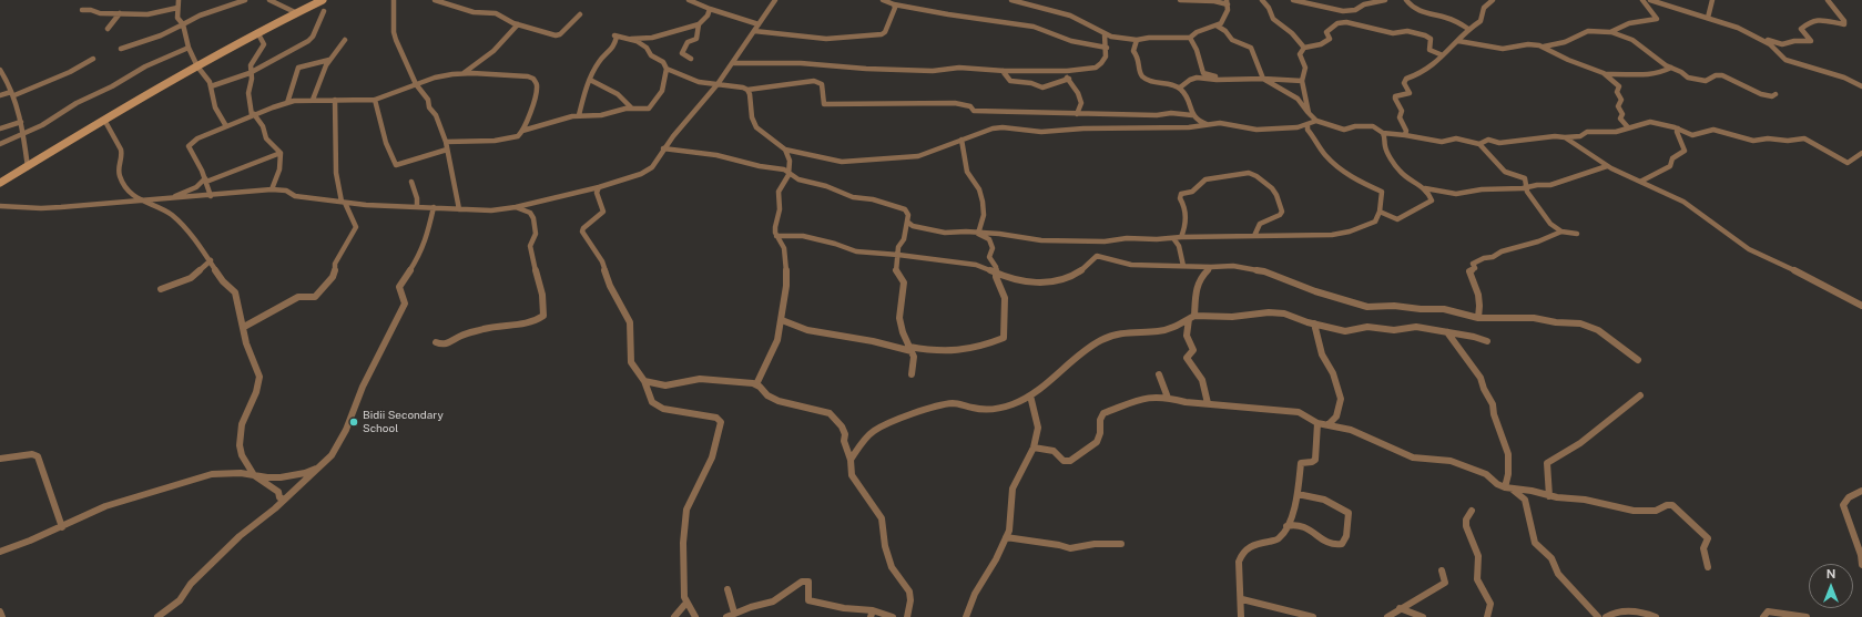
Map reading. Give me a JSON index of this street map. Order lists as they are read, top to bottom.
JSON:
{
  "places": ["Bidii Secondary School"],
  "north": "top"
}
